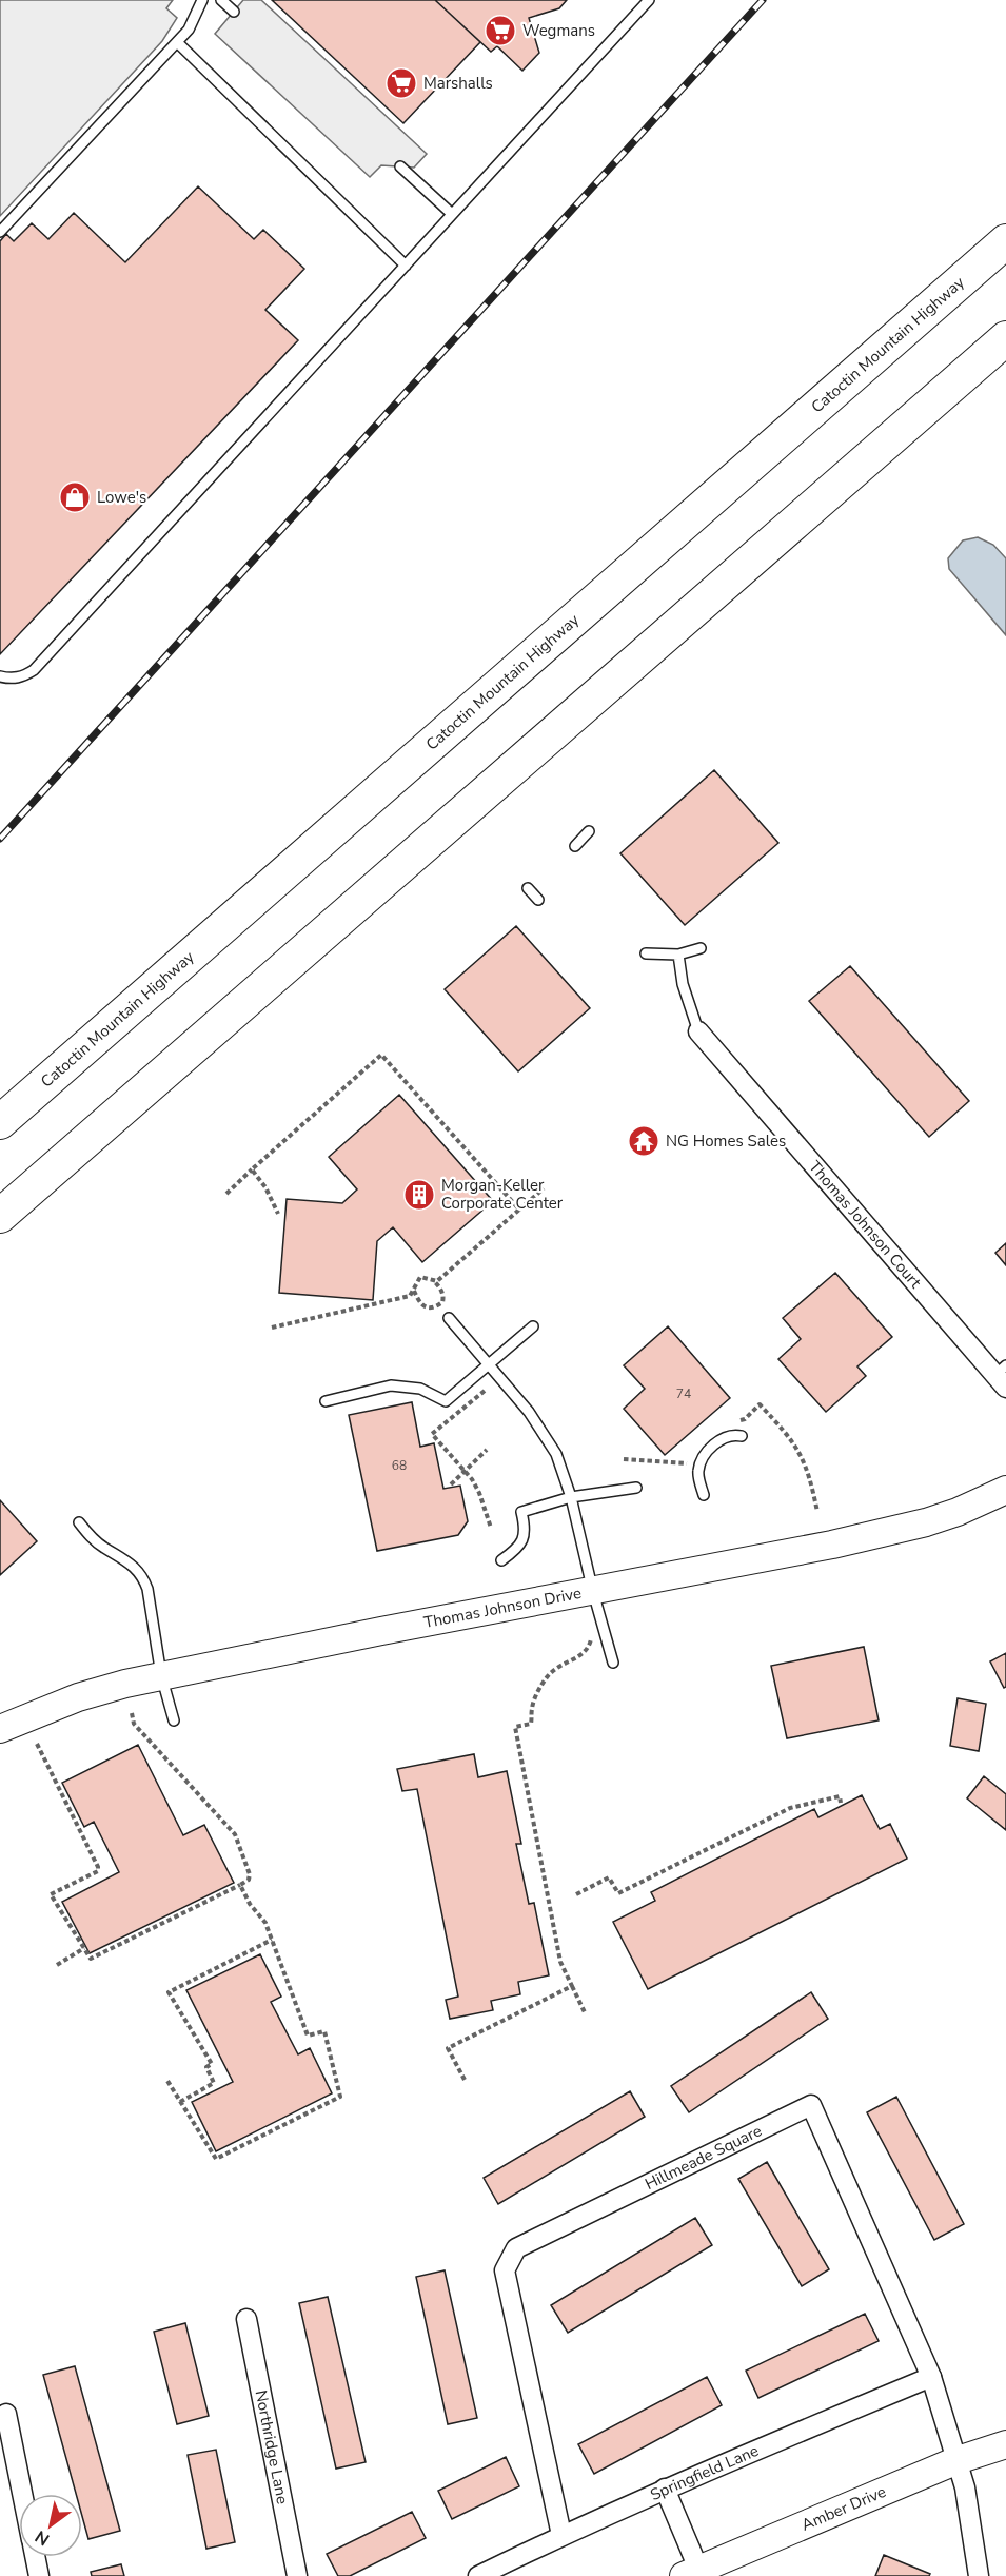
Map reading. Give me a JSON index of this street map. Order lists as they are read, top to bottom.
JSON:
{
  "streets": {
    "highway": ["Catoctin Mountain Highway"],
    "street": [
      "Thomas Johnson Court",
      "Thomas Johnson Drive",
      "Hillmeade Square",
      "Northridge Lane",
      "Springfield Lane",
      "Amber Drive"
    ]
  },
  "crossings": [
    ["Hillmeade Square", "Springfield Lane"],
    ["Hillmeade Square", "Amber Drive"]
  ],
  "places": {
    "supermarket": ["Wegmans", "Marshalls"],
    "shop": ["Lowe's"],
    "temple": ["NG Homes Sales"],
    "building": ["Morgan-Keller Corporate Center"]
  },
  "house_numbers": ["74", "68"],
  "north": "bottom left"
}
